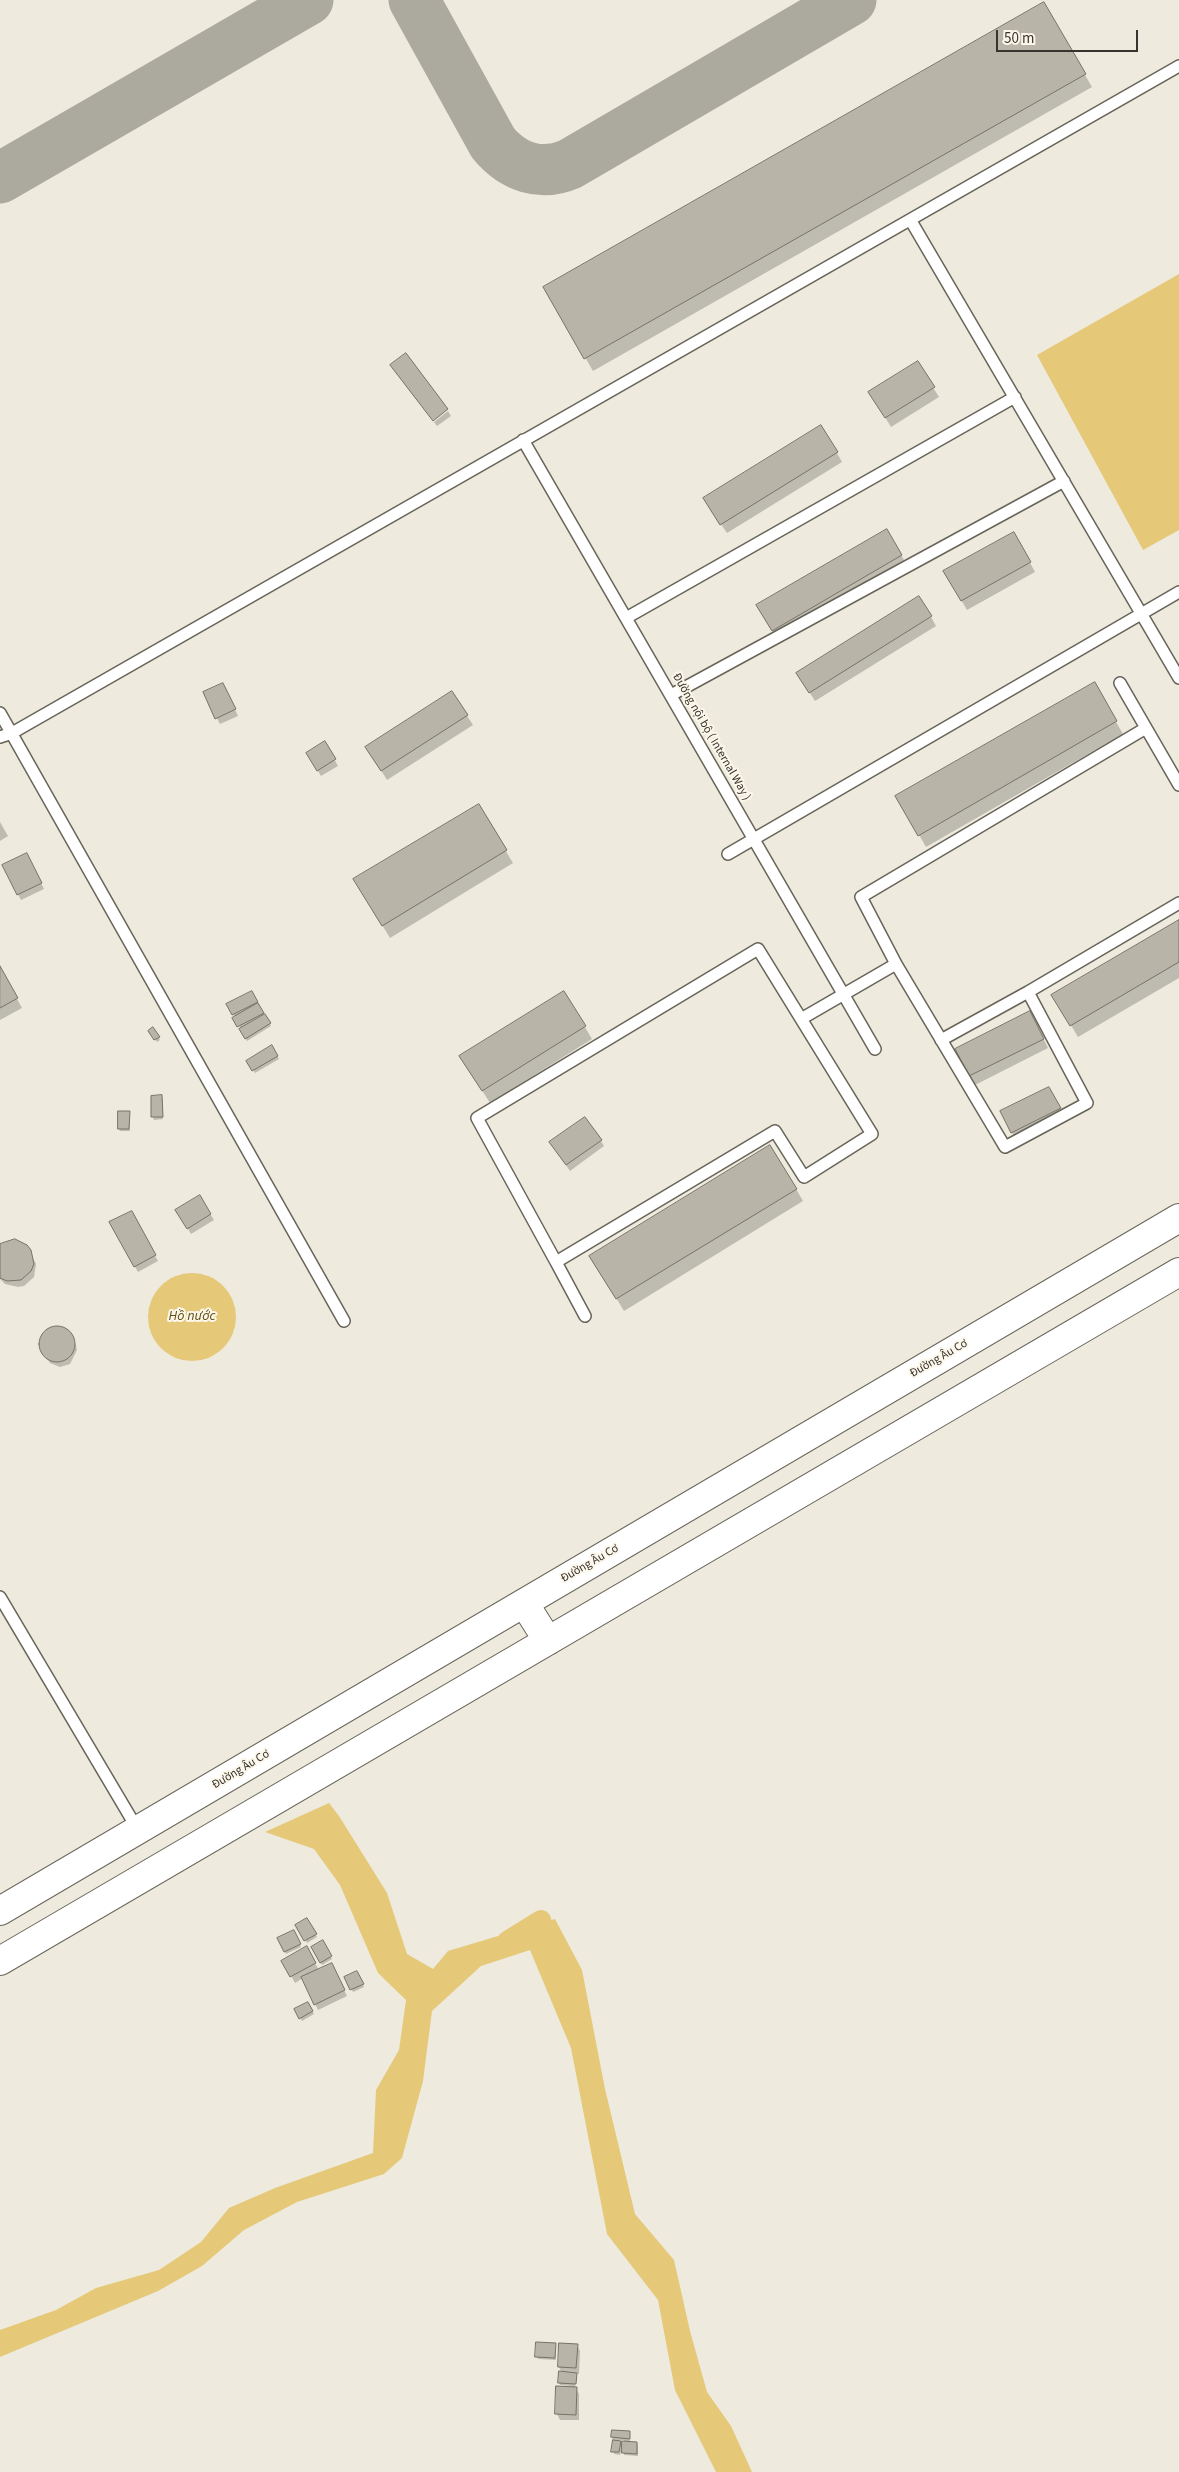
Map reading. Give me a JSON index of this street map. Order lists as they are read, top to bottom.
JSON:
{
  "streets": {
    "street": ["Đường Âu Cơ"],
    "lane": ["Đường nội bộ ( Internal Way )"]
  },
  "water": ["Hồ nước"],
  "scale_bar": "50 m"
}
